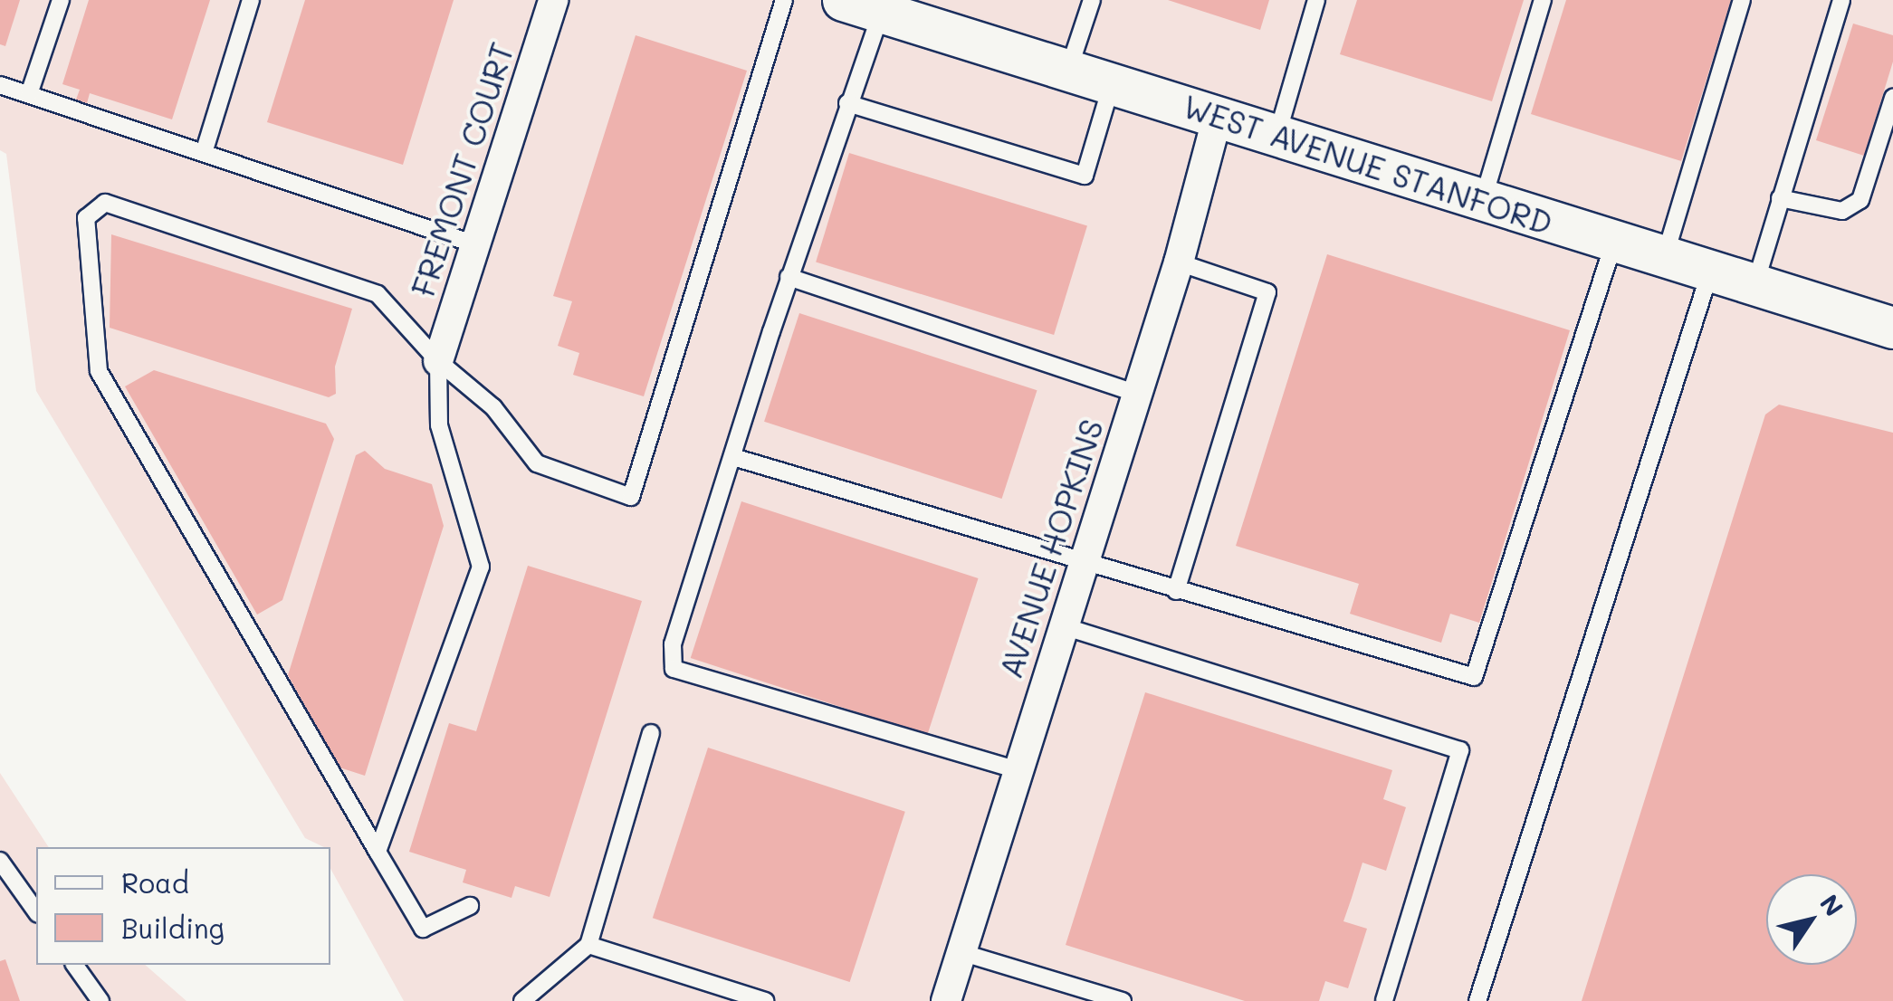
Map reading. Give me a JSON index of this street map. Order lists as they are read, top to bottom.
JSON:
{
  "streets": {
    "street": ["WEST AVENUE STANFORD", "FREMONT COURT", "AVENUE HOPKINS"]
  },
  "crossings": [
    ["WEST AVENUE STANFORD", "AVENUE HOPKINS"]
  ],
  "legend": ["Road", "Building"],
  "north": "top right"
}
